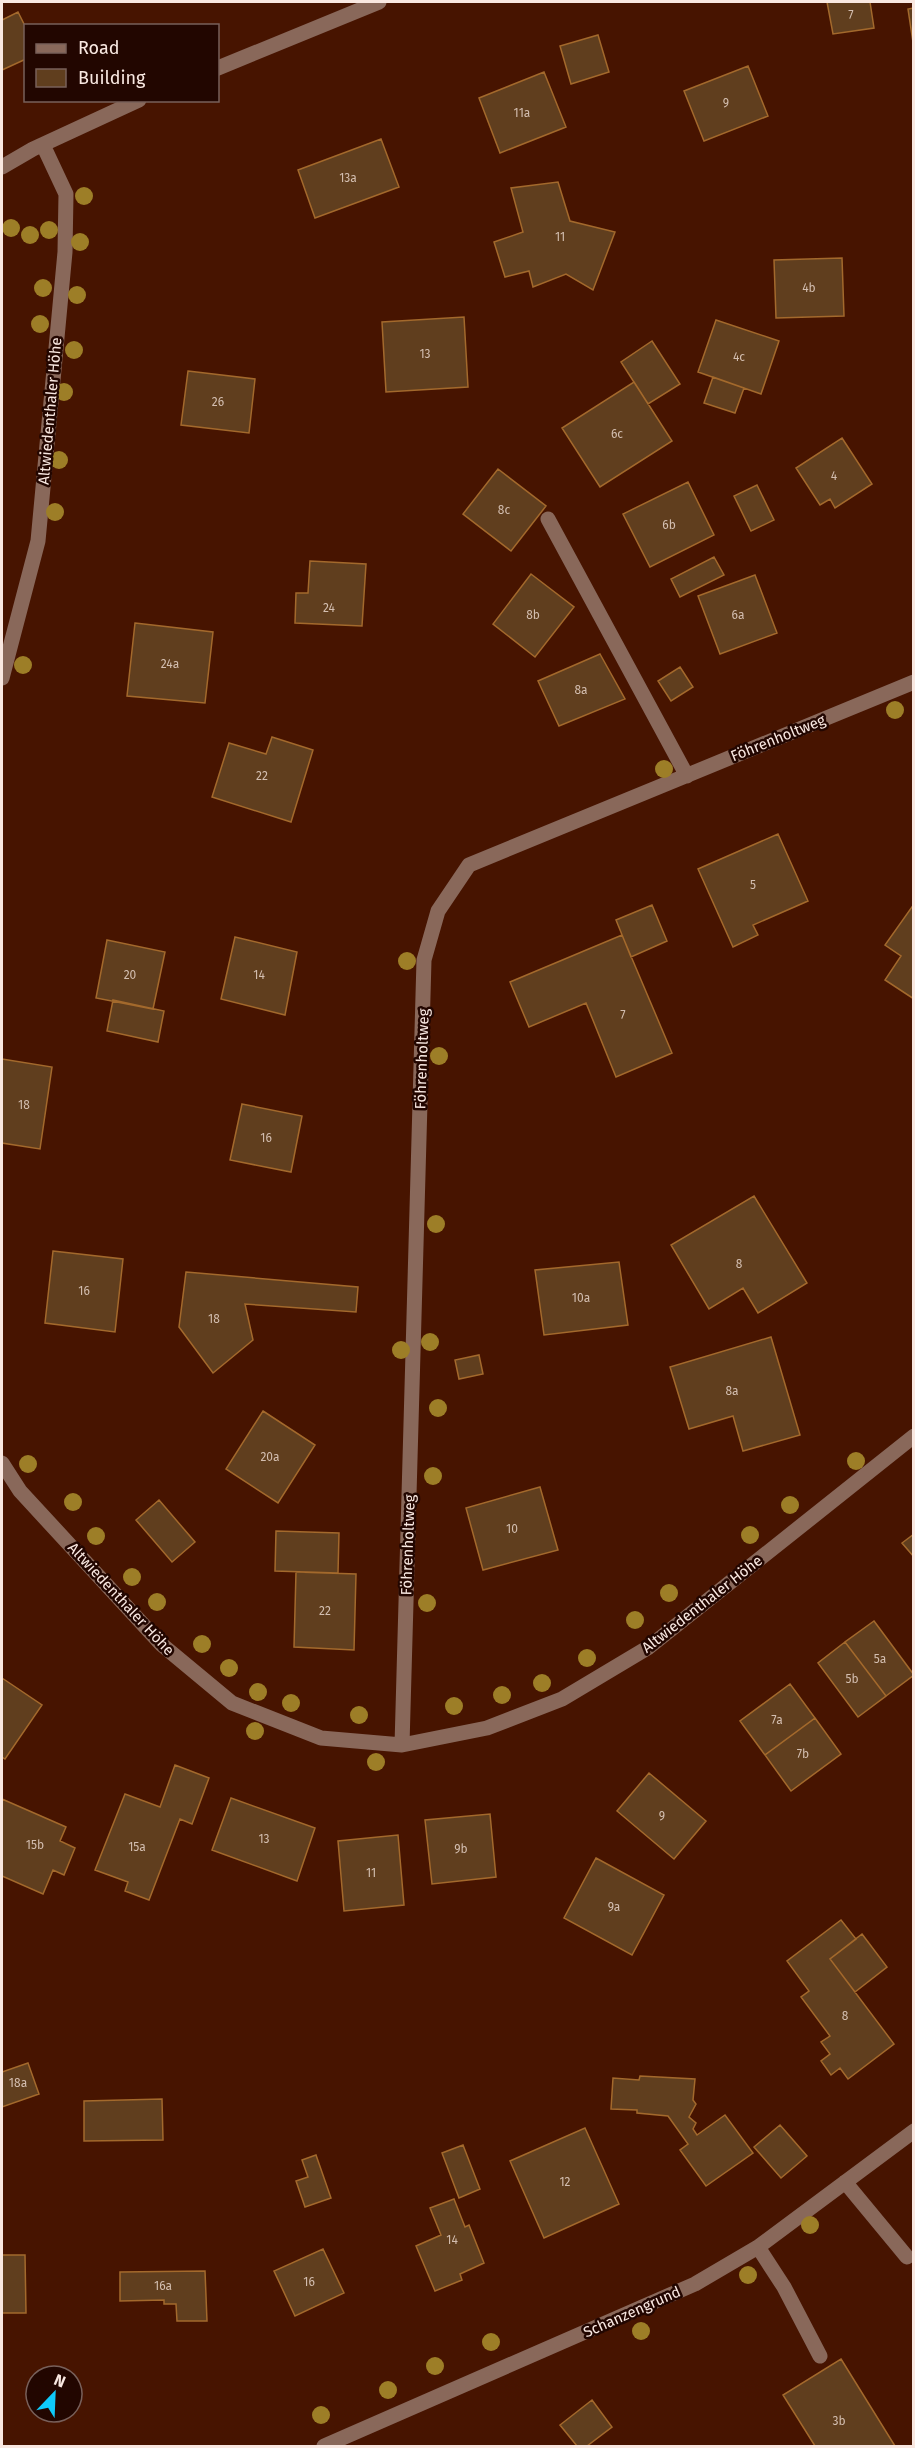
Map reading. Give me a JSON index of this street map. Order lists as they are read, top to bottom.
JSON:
{
  "streets": {
    "street": ["Altwiedenthaler Höhe", "Föhrenholtweg", "Schanzengrund"]
  },
  "crossings": [
    ["Altwiedenthaler Höhe", "Föhrenholtweg"]
  ],
  "house_numbers": [
    "7",
    "9",
    "11a",
    "13a",
    "11",
    "4b",
    "13",
    "4c",
    "26",
    "6c",
    "4",
    "8c",
    "6b",
    "24",
    "8b",
    "6a",
    "24a",
    "8a",
    "22",
    "5",
    "20",
    "14",
    "7",
    "18",
    "16",
    "8",
    "16",
    "10a",
    "18",
    "8a",
    "20a",
    "10",
    "22",
    "5a",
    "5b",
    "7a",
    "7b",
    "9",
    "13",
    "15b",
    "15a",
    "9b",
    "11",
    "9a",
    "8",
    "18a",
    "12",
    "14",
    "16",
    "16a",
    "3b"
  ],
  "legend": ["Road", "Building"],
  "north": "top right"
}
